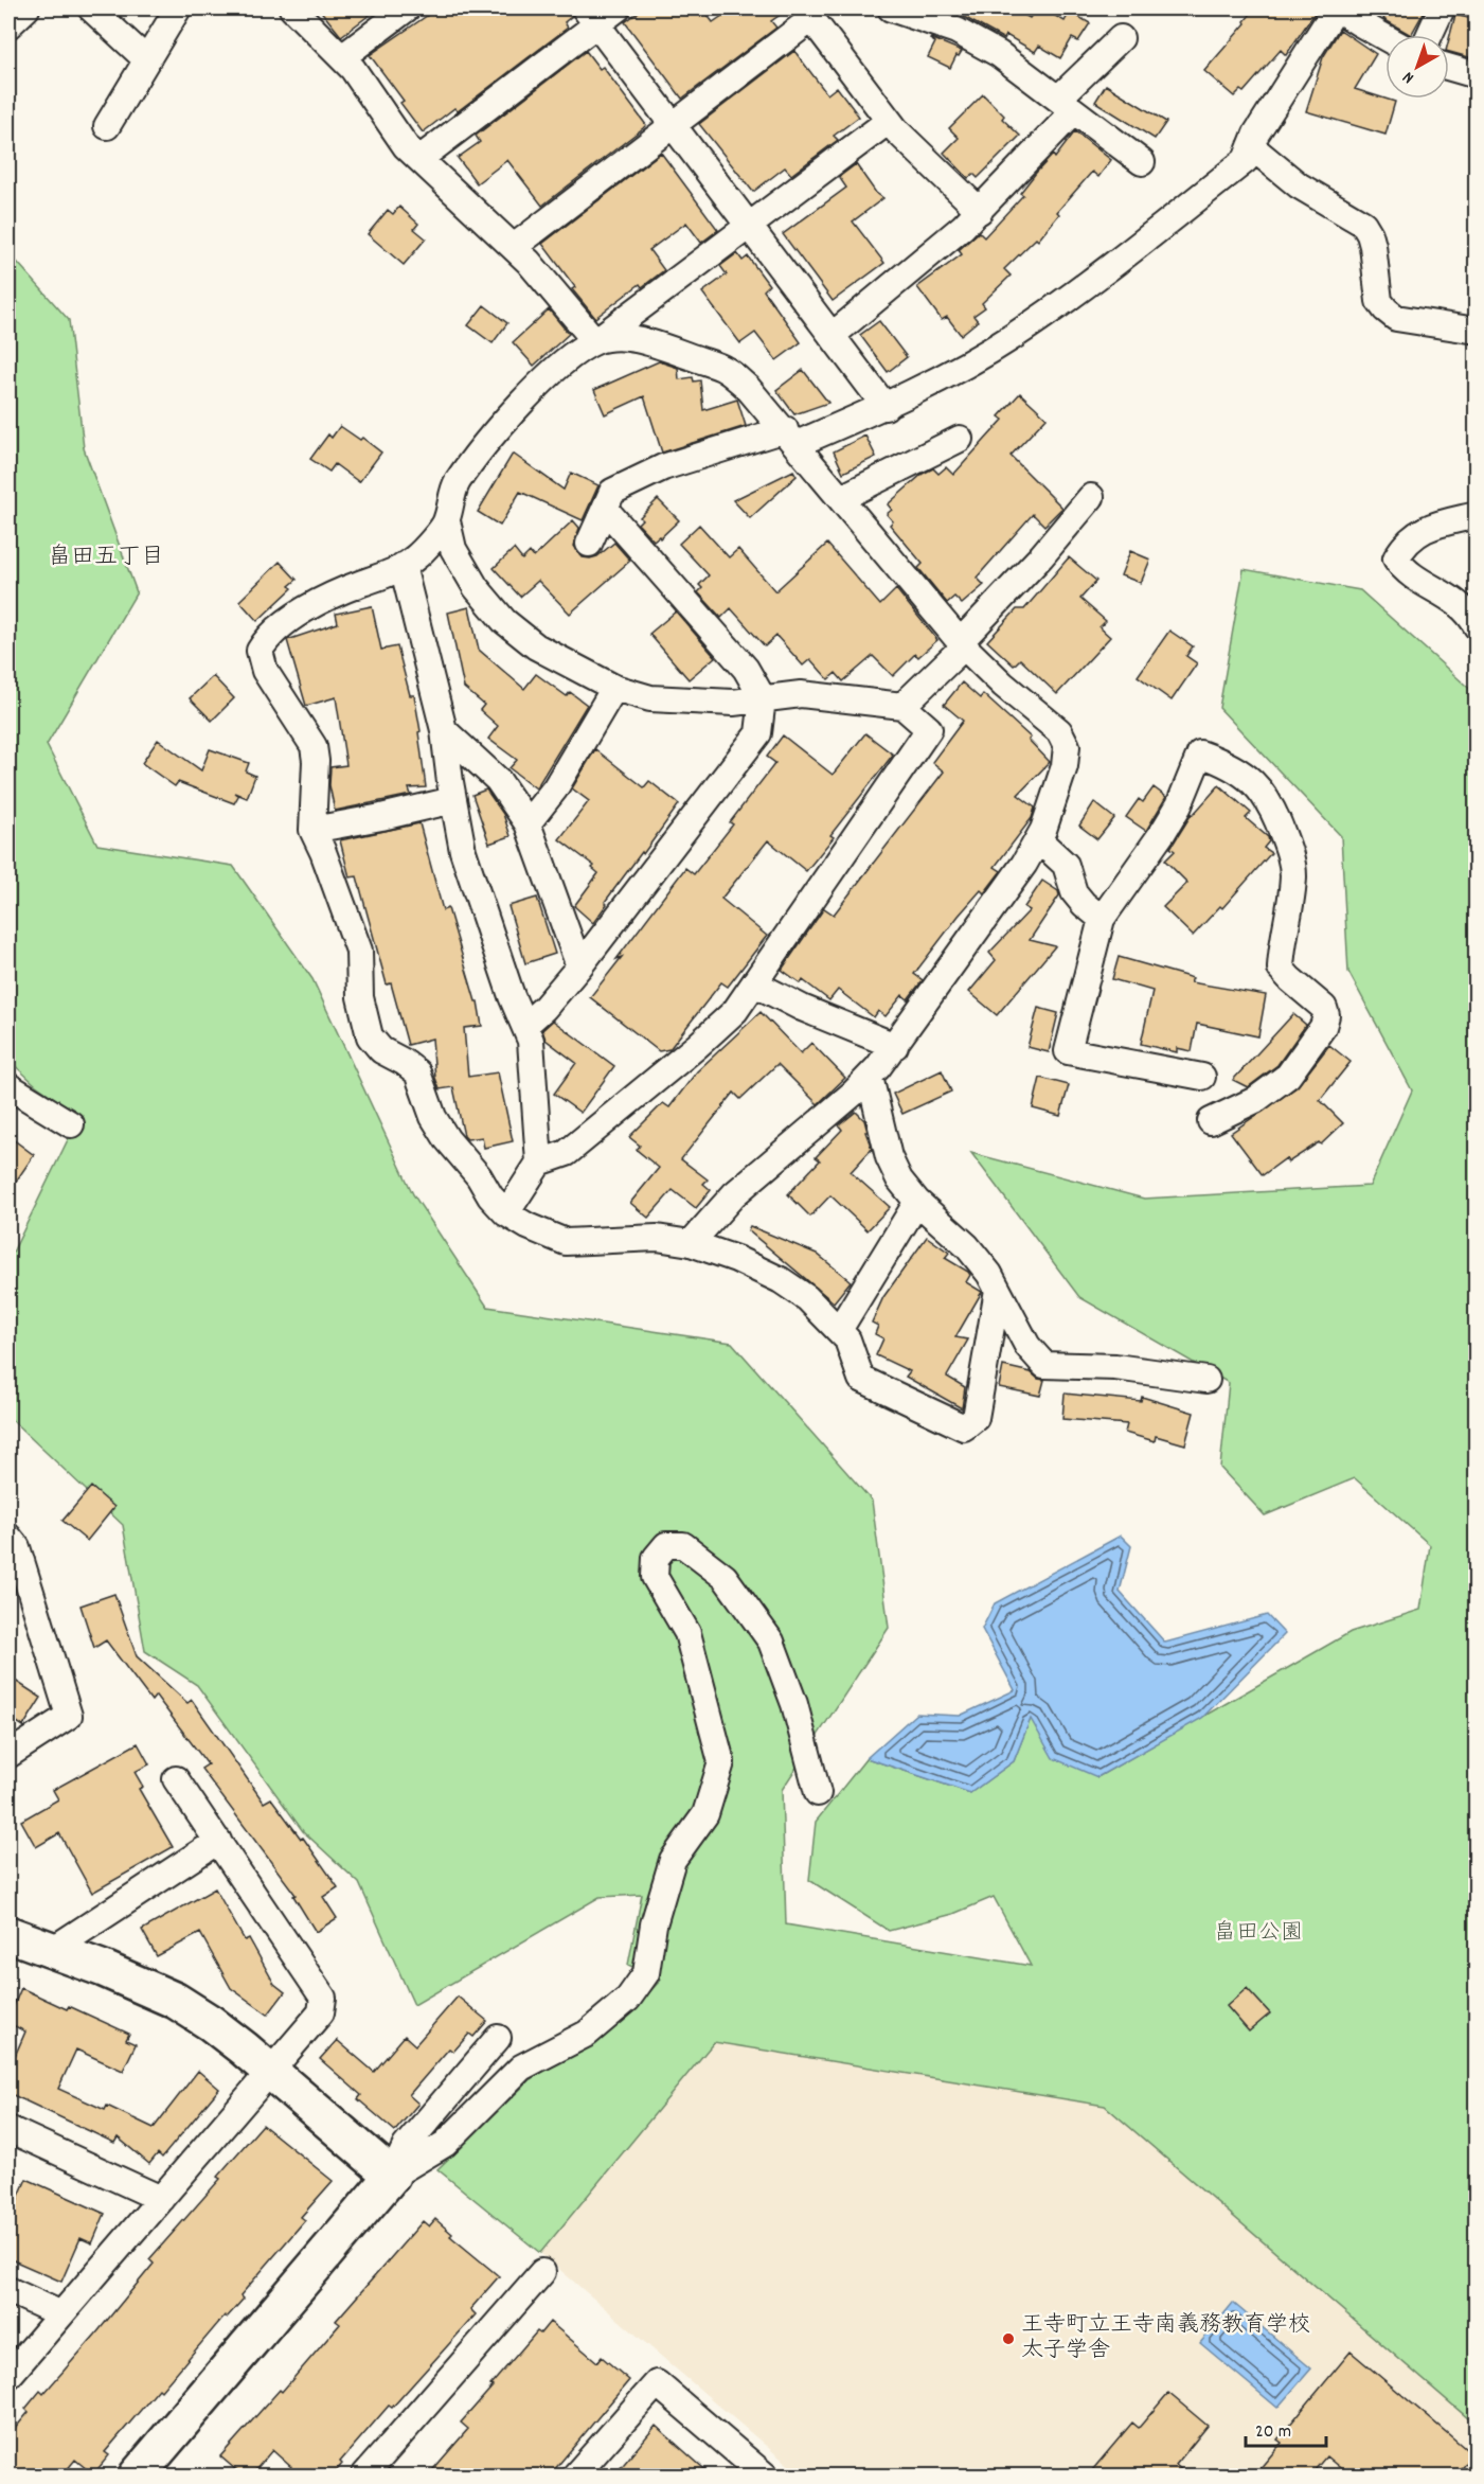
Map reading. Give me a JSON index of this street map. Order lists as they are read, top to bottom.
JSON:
{
  "districts": ["畠田五丁目"],
  "parks": ["畠田公園"],
  "places": ["王寺町立王寺南義務教育学校 太子学舎"],
  "scale_bar": "20 m",
  "north": "bottom left"
}
